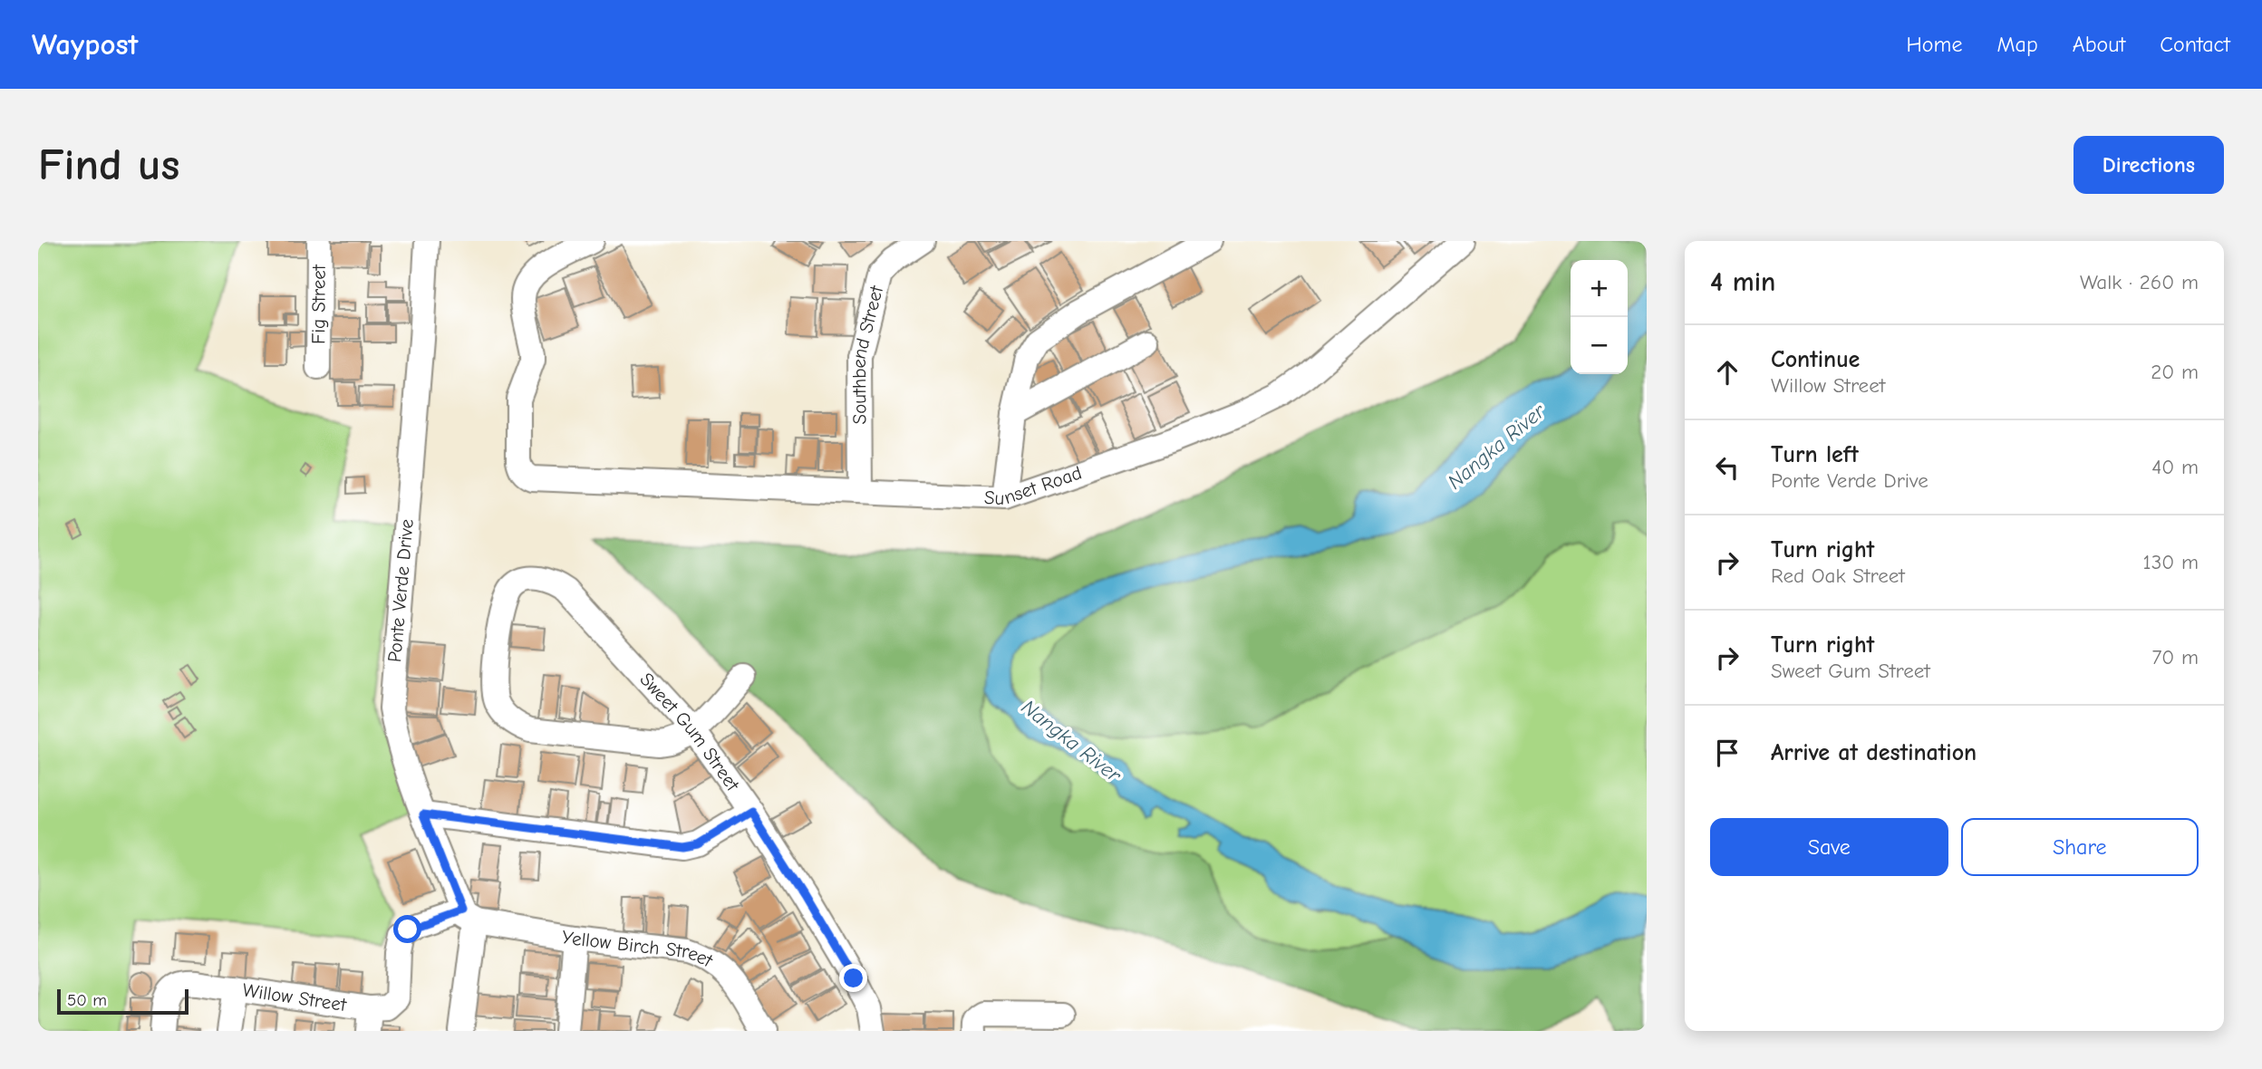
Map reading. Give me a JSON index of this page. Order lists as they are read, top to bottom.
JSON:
{
  "streets": {
    "street": [
      "Fig Street",
      "Southbend Street",
      "Sunset Road",
      "Ponte Verde Drive",
      "Sweet Gum Street",
      "Yellow Birch Street",
      "Willow Street"
    ]
  },
  "crossings": [
    ["Southbend Street", "Sunset Road"],
    ["Ponte Verde Drive", "Yellow Birch Street"],
    ["Ponte Verde Drive", "Willow Street"],
    ["Yellow Birch Street", "Willow Street"]
  ],
  "water": ["Nangka River"],
  "scale_bar": "50 m",
  "page": {
    "header": "Waypost",
    "nav": [
      "Home",
      "Map",
      "About",
      "Contact"
    ],
    "buttons": [
      "Directions",
      ["Save", "Share"]
    ],
    "title": "Find us",
    "heading": ["4 min", "Walk · 260 m"],
    "map_buttons": ["+", "−"],
    "list": [
      ["Continue", "Willow Street", "20 m"],
      ["Turn left", "Ponte Verde Drive", "40 m"],
      ["Turn right", "Red Oak Street", "130 m"],
      ["Turn right", "Sweet Gum Street", "70 m"],
      "Arrive at destination"
    ],
    "scale": "50 m"
  }
}
